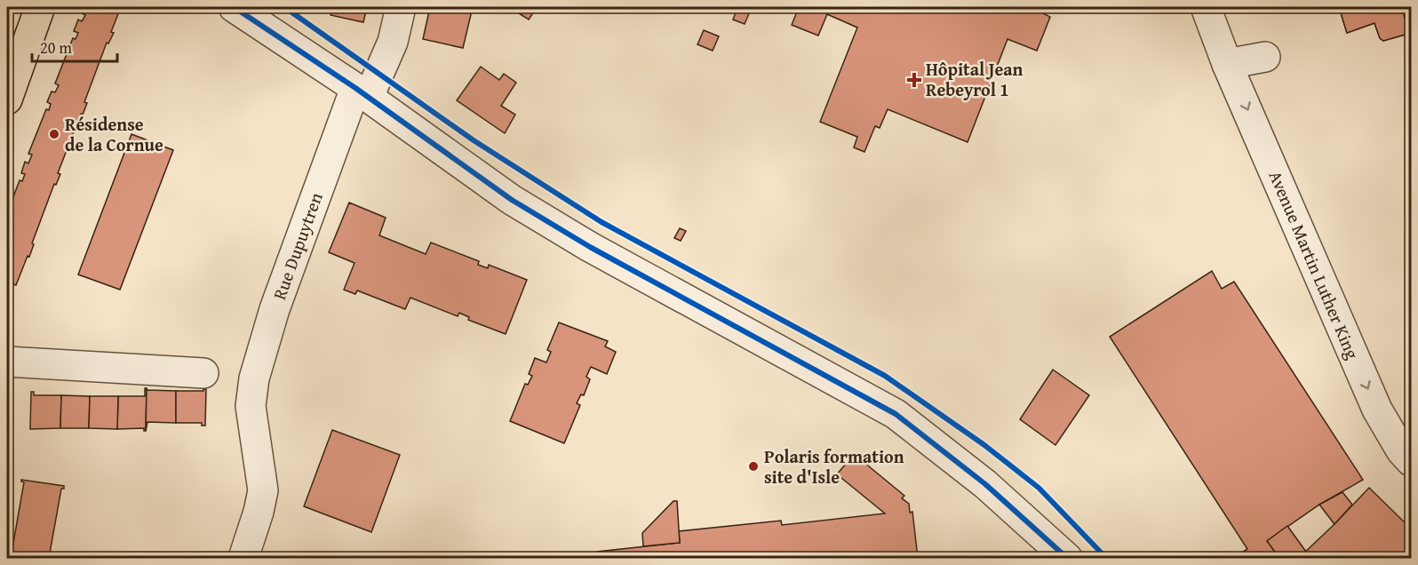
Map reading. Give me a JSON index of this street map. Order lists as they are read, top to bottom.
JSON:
{
  "streets": {
    "street": ["Rue Dupuytren", "Avenue Martin Luther King"]
  },
  "one_way": ["Avenue Martin Luther King"],
  "places": {
    "health": ["Hôpital Jean Rebeyrol 1"],
    "other": ["Résidense de la Cornue", "Polaris formation site d'Isle"]
  },
  "scale_bar": "20 m"
}
